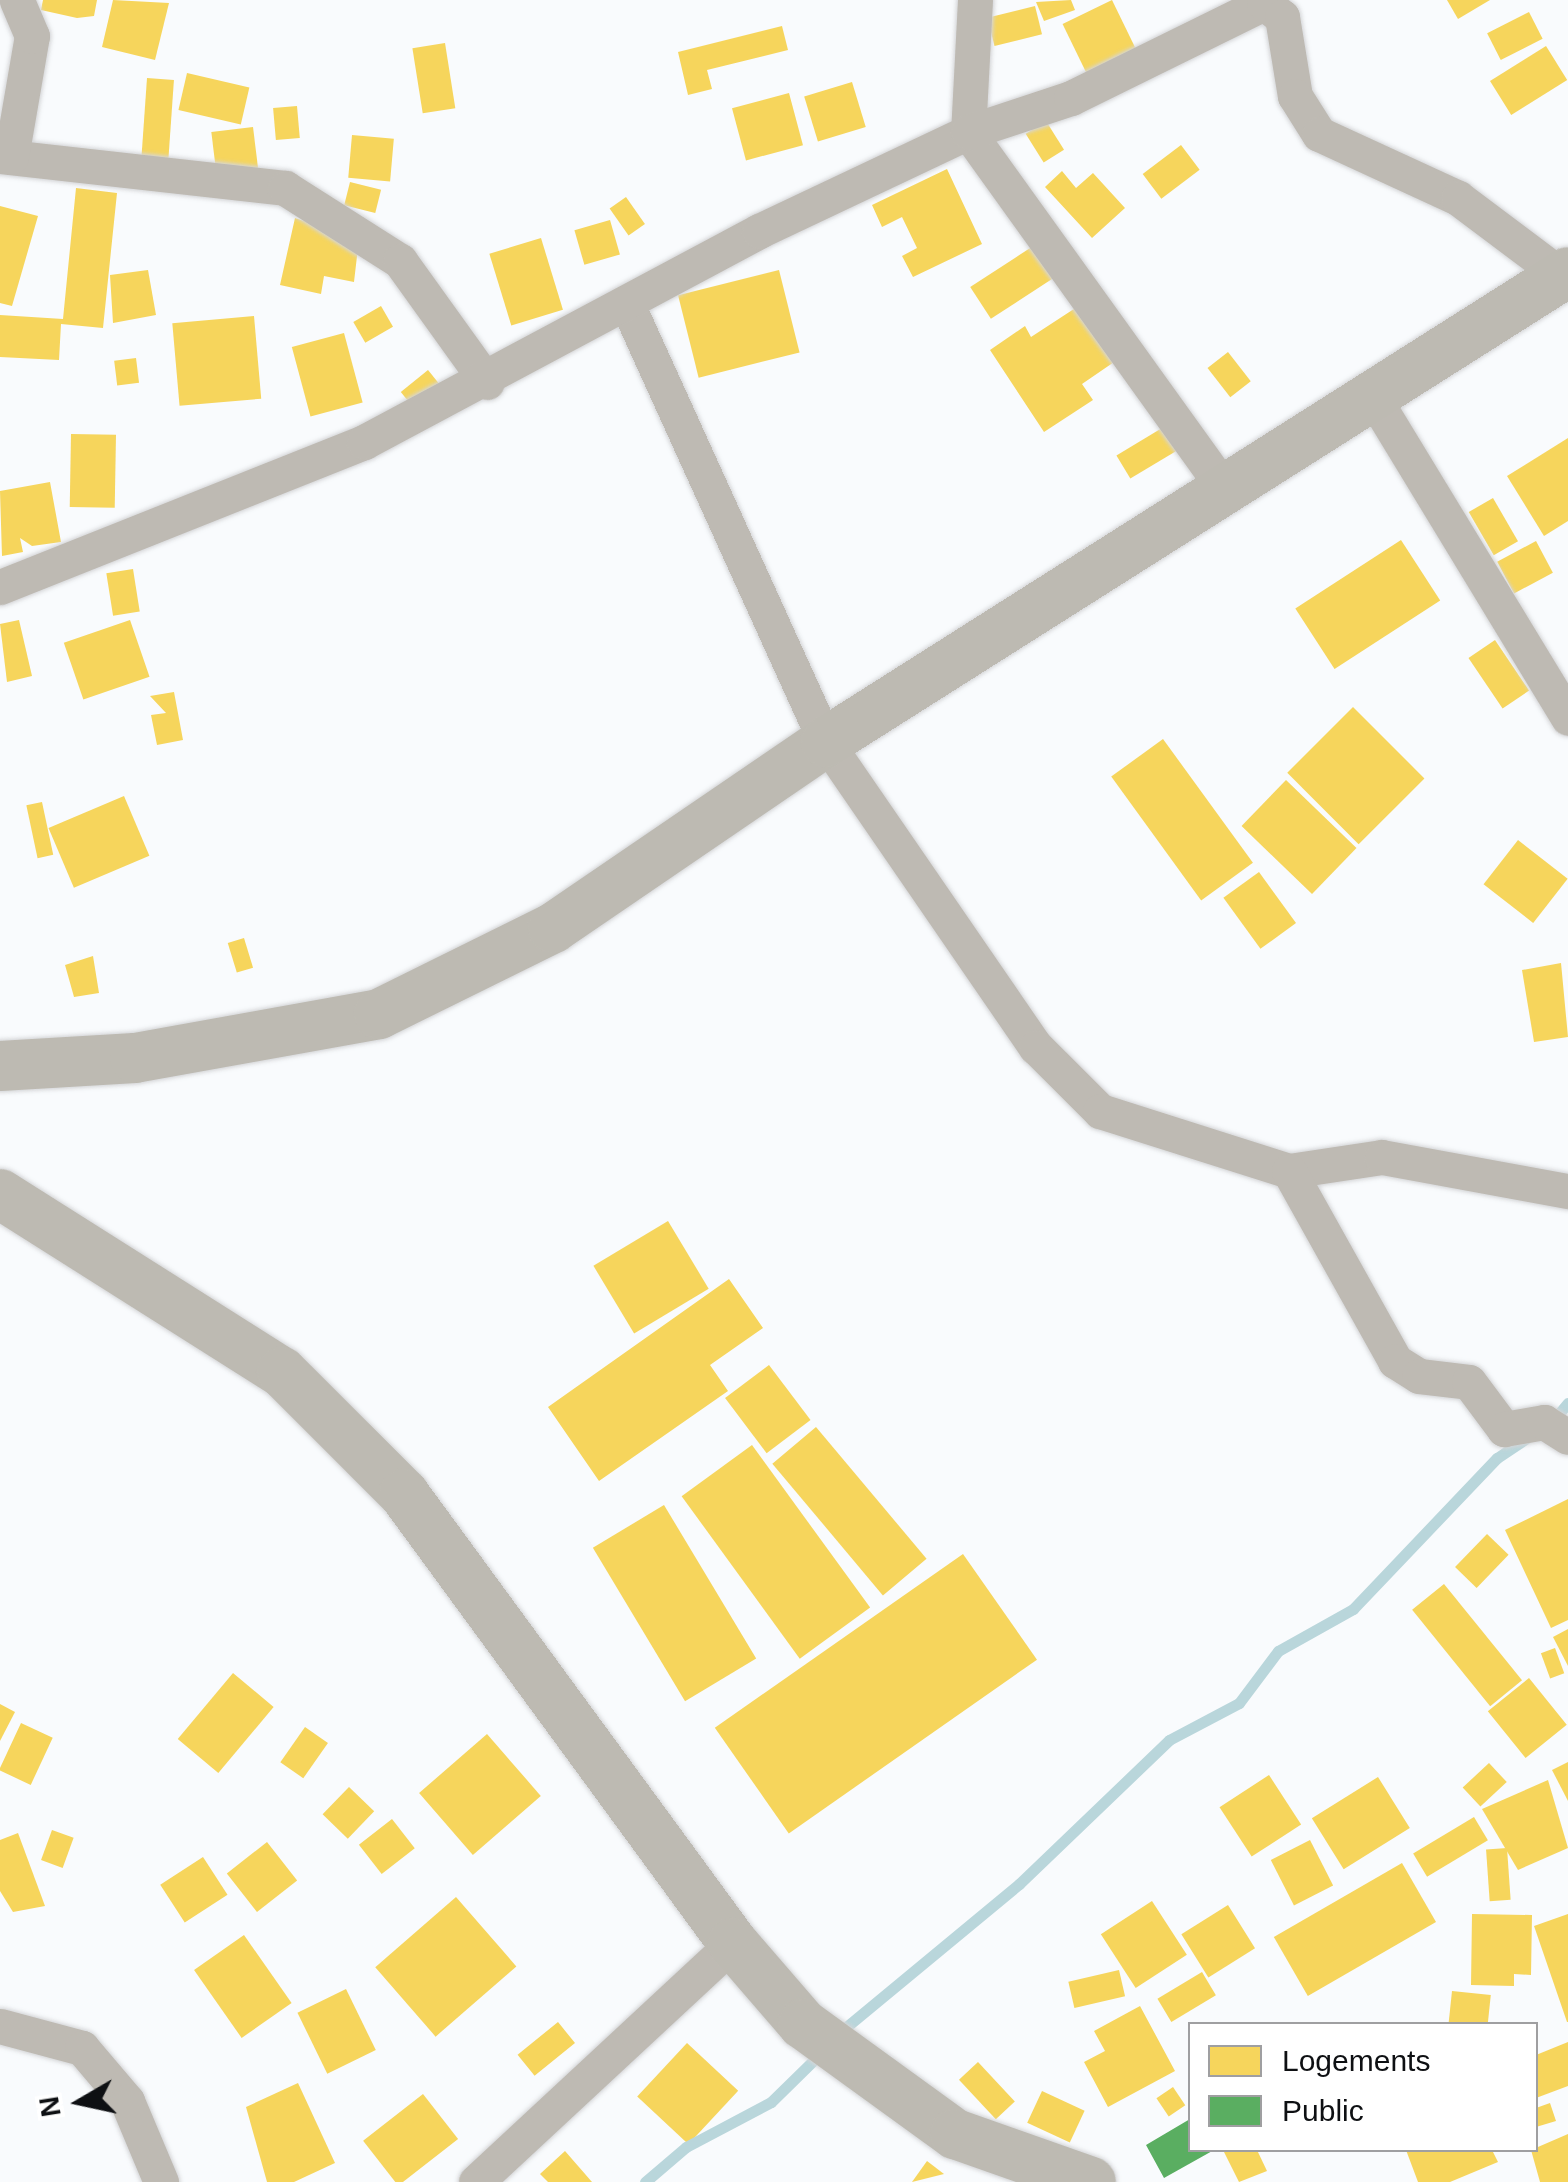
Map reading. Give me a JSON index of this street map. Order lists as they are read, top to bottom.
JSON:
{
  "legend": ["Logements", "Public"],
  "north": "left"
}
